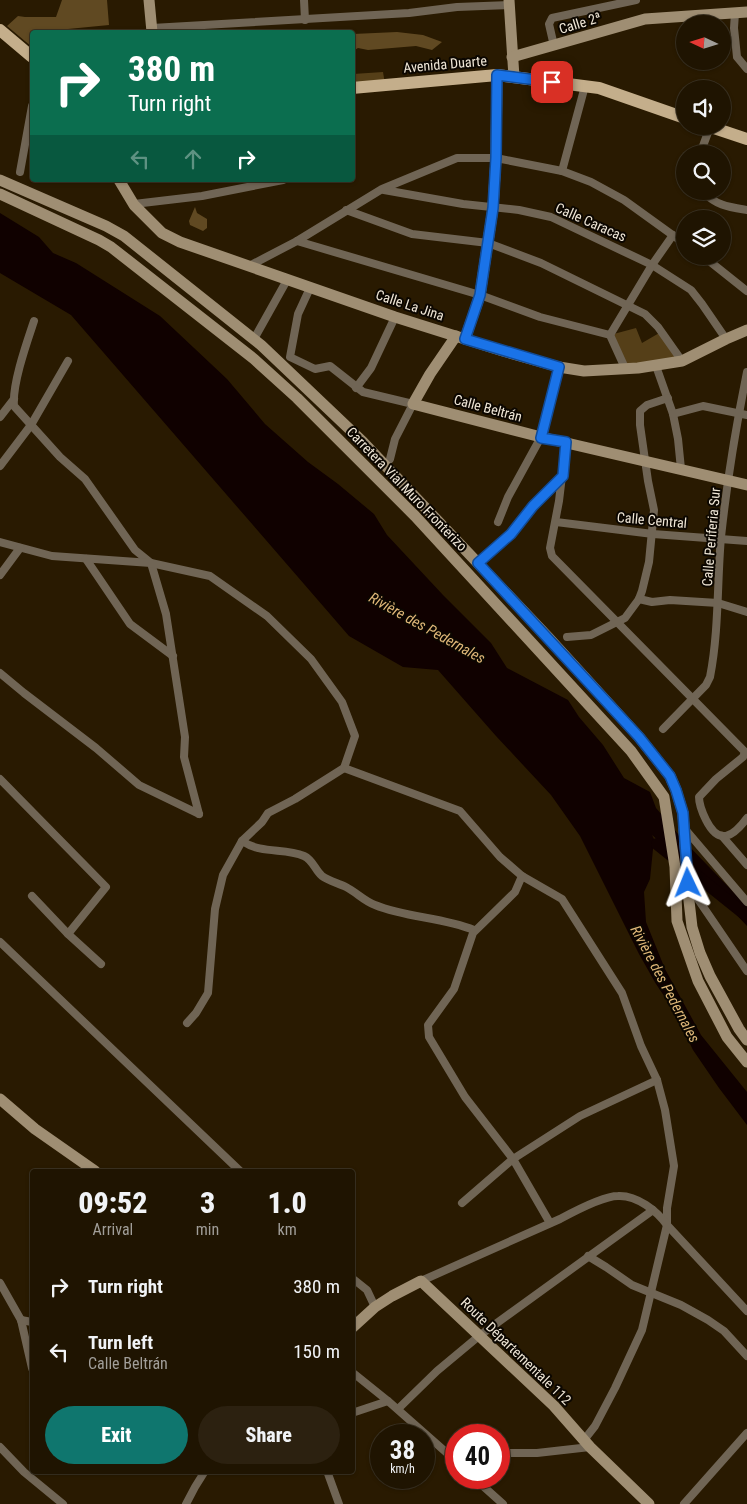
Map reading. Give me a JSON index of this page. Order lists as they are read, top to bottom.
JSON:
{
  "streets": {
    "main road": ["Avenida Duarte"],
    "street": [
      "Calle 2ª",
      "Calle Caracas",
      "Calle La Jina",
      "Calle Beltrán",
      "Carretera Vial Muro Fronterizo",
      "Calle Central",
      "Calle Periferia Sur",
      "Route Départementale 112"
    ]
  },
  "crossings": [
    ["Calle Caracas", "Calle La Jina"],
    ["Calle La Jina", "Calle Beltrán"],
    ["Calle Beltrán", "Calle Periferia Sur"],
    ["Calle Central", "Calle Periferia Sur"]
  ],
  "water": ["Rivière des Pedernales"],
  "north": "left",
  "page": {
    "turn": ["380 m", "Turn right"],
    "eta": [
      "09:52",
      "Arrival",
      "3",
      "min",
      "1.0",
      "km"
    ],
    "list": [
      {
        "name": "Turn right",
        "value": "380 m"
      },
      {
        "name": "Turn left",
        "note": "Calle Beltrán",
        "value": "150 m"
      }
    ],
    "buttons": ["Exit", "Share"],
    "speed": "38 km/h",
    "limit": "40"
  }
}
